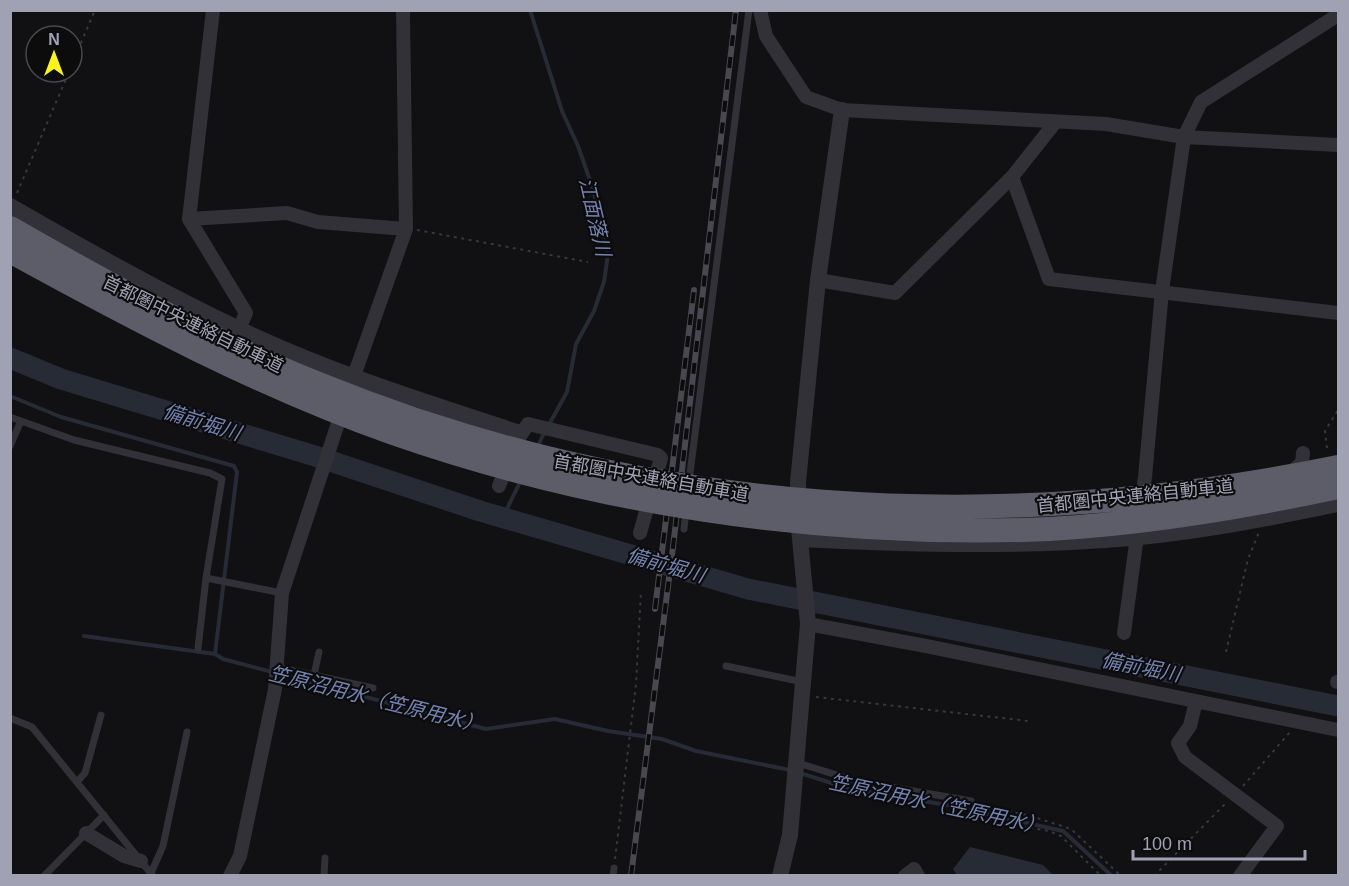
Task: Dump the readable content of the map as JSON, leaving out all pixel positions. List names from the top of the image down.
{
  "streets": {
    "highway": ["首都圏中央連絡自動車道"]
  },
  "water": ["江面落川", "備前堀川", "笠原沼用水（笠原用水）"],
  "scale_bar": "100 m",
  "north": "top"
}
